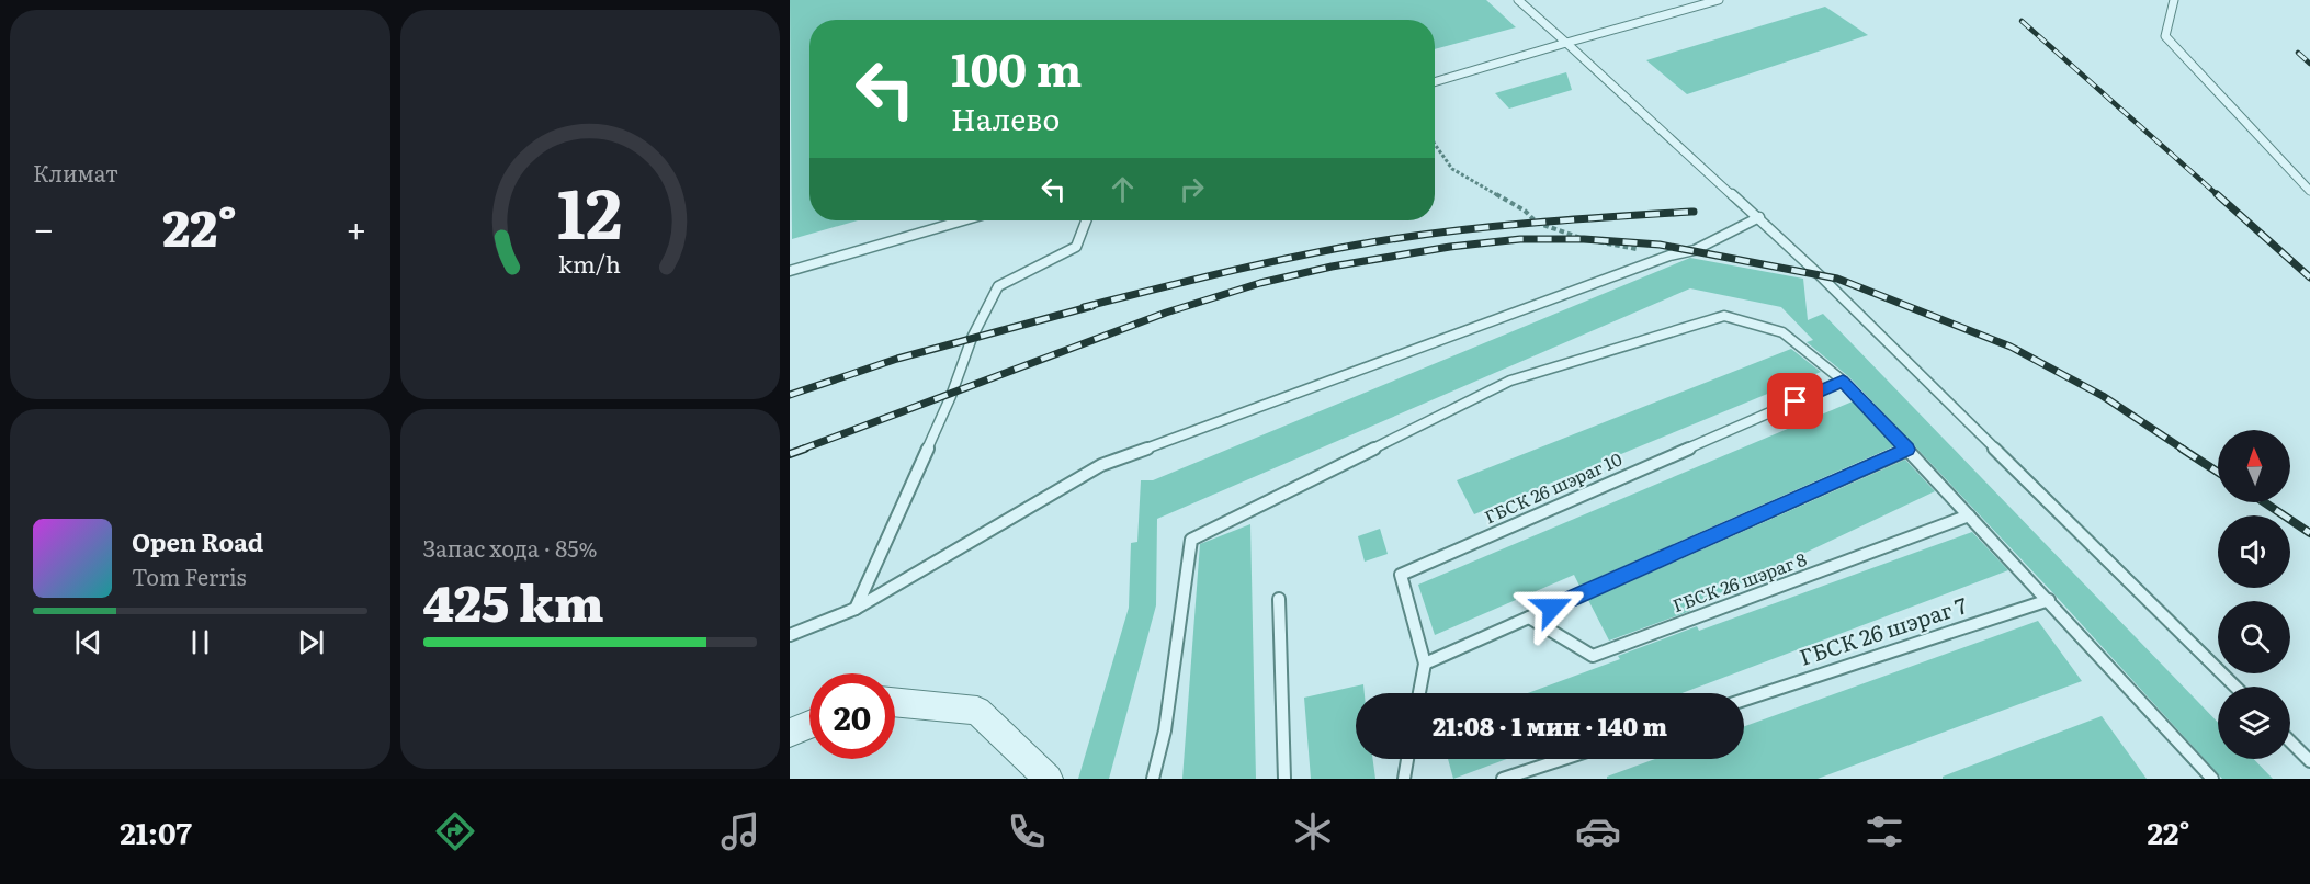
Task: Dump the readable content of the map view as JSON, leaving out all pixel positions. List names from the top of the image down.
{
  "streets": {
    "lane": ["ГБСК 26 шэраг 10", "ГБСК 26 шэраг 8", "ГБСК 26 шэраг 7"]
  },
  "north": "top",
  "page": {
    "tile": [
      "Климат",
      ["Запас хода · 85%", "425 km"]
    ],
    "turn": ["100 m", "Налево"],
    "heat": ["−", "22°", "+"],
    "song": ["Open Road", "Tom Ferris"],
    "limit": "20",
    "trip": "21:08 · 1 мин · 140 m",
    "tabs": ["21:07", "22°"],
    "gauge": ["12", "km/h"]
  }
}
